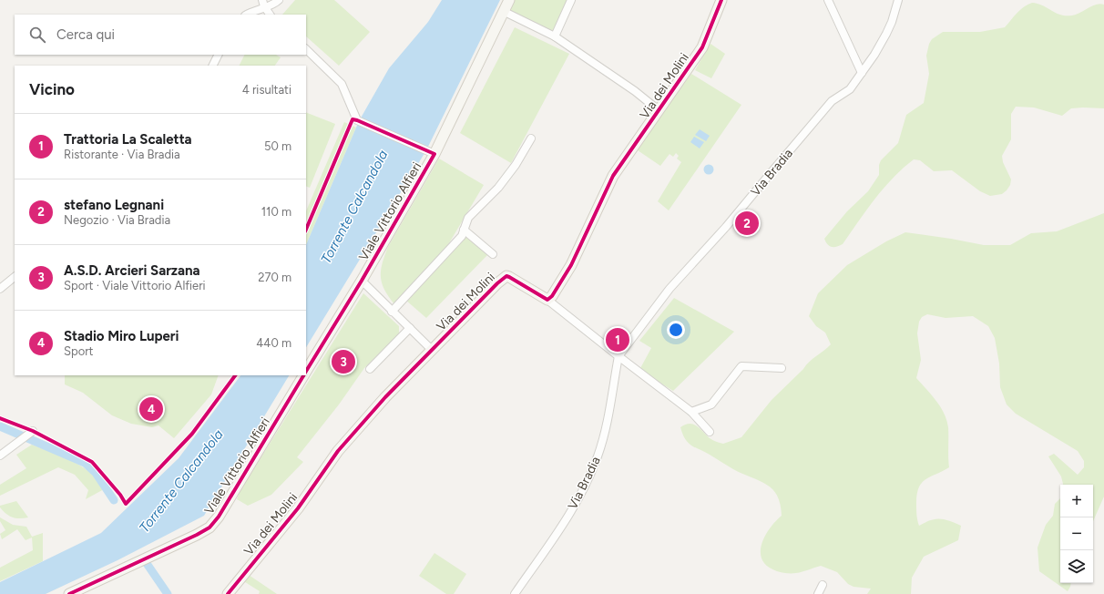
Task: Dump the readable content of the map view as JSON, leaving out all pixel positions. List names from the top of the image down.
{
  "streets": {
    "street": ["Via dei Molini", "Via Bradia", "Viale Vittorio Alfieri"]
  },
  "crossings": [
    ["Via dei Molini", "Viale Vittorio Alfieri"]
  ],
  "water": ["Torrente Calcandola"],
  "page": {
    "search": "Cerca qui",
    "heading": ["Vicino", "4 risultati"],
    "list": [
      {
        "mark": "1",
        "name": "Trattoria La Scaletta",
        "note": "Ristorante · Via Bradia",
        "value": "50 m"
      },
      {
        "mark": "2",
        "name": "stefano Legnani",
        "note": "Negozio · Via Bradia",
        "value": "110 m"
      },
      {
        "mark": "3",
        "name": "A.S.D. Arcieri Sarzana",
        "note": "Sport · Viale Vittorio Alfieri",
        "value": "270 m"
      },
      {
        "mark": "4",
        "name": "Stadio Miro Luperi",
        "note": "Sport",
        "value": "440 m"
      }
    ],
    "pins": [
      "2",
      "1",
      "3",
      "4"
    ],
    "map_buttons": ["+", "−"]
  }
}
